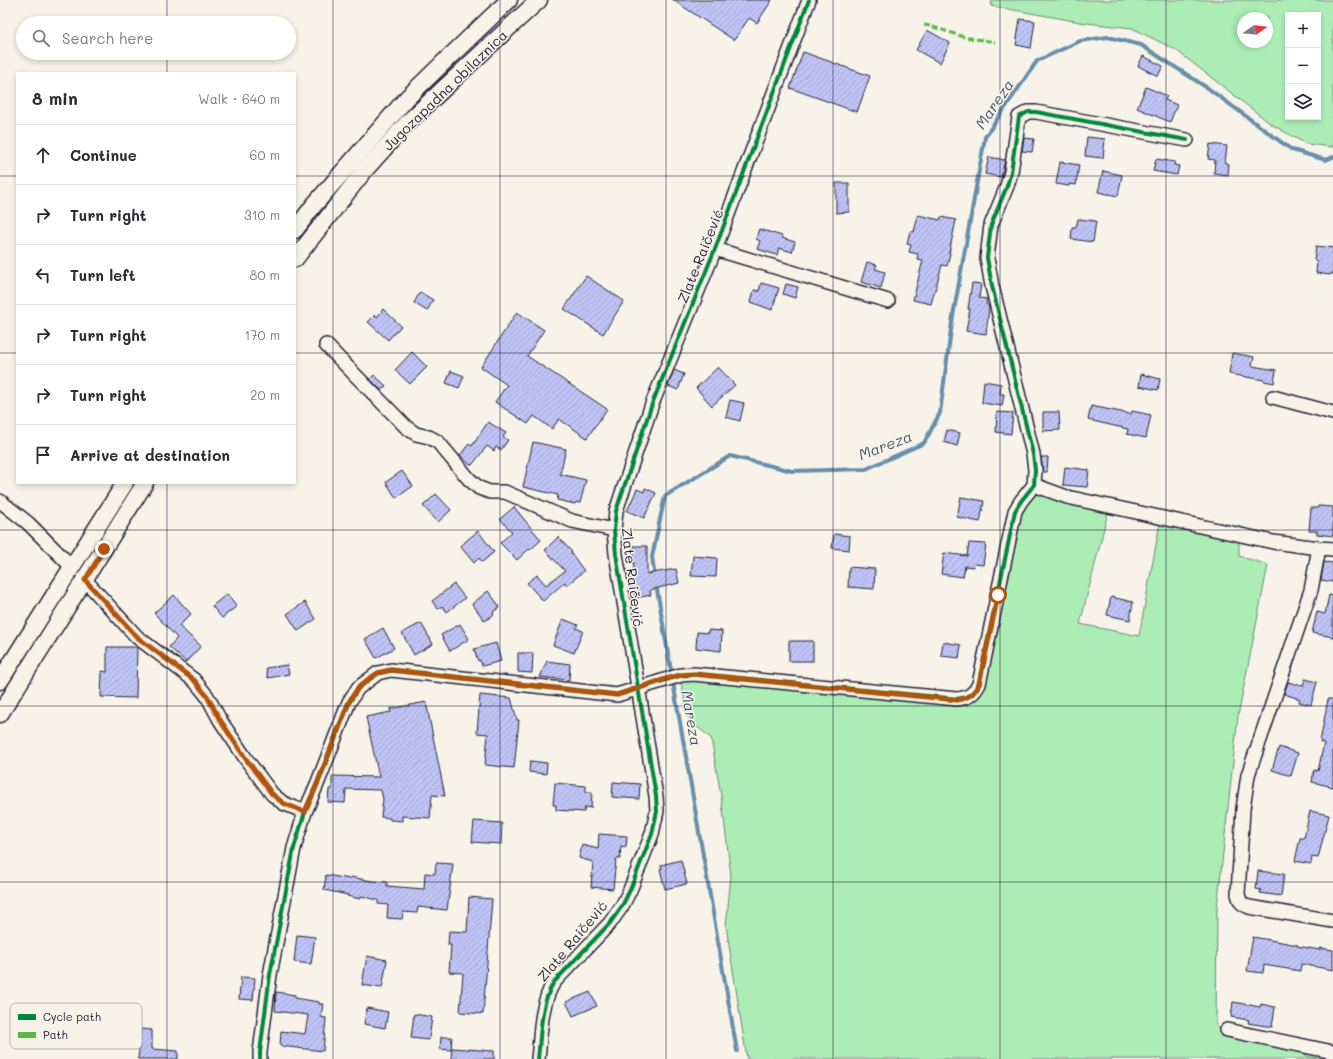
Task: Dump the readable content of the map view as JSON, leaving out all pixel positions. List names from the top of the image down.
{
  "streets": {
    "main road": ["Jugozapadna obilaznica"],
    "street": ["Zlate Raičević"]
  },
  "water": ["Mareza"],
  "legend": ["Cycle path", "Path"],
  "north": "right",
  "page": {
    "map_buttons": ["+", "−"],
    "search": "Search here",
    "heading": ["8 min", "Walk · 640 m"],
    "list": [
      ["Continue", "60 m"],
      ["Turn right", "310 m"],
      ["Turn left", "80 m"],
      ["Turn right", "170 m"],
      ["Turn right", "20 m"],
      "Arrive at destination"
    ]
  }
}
